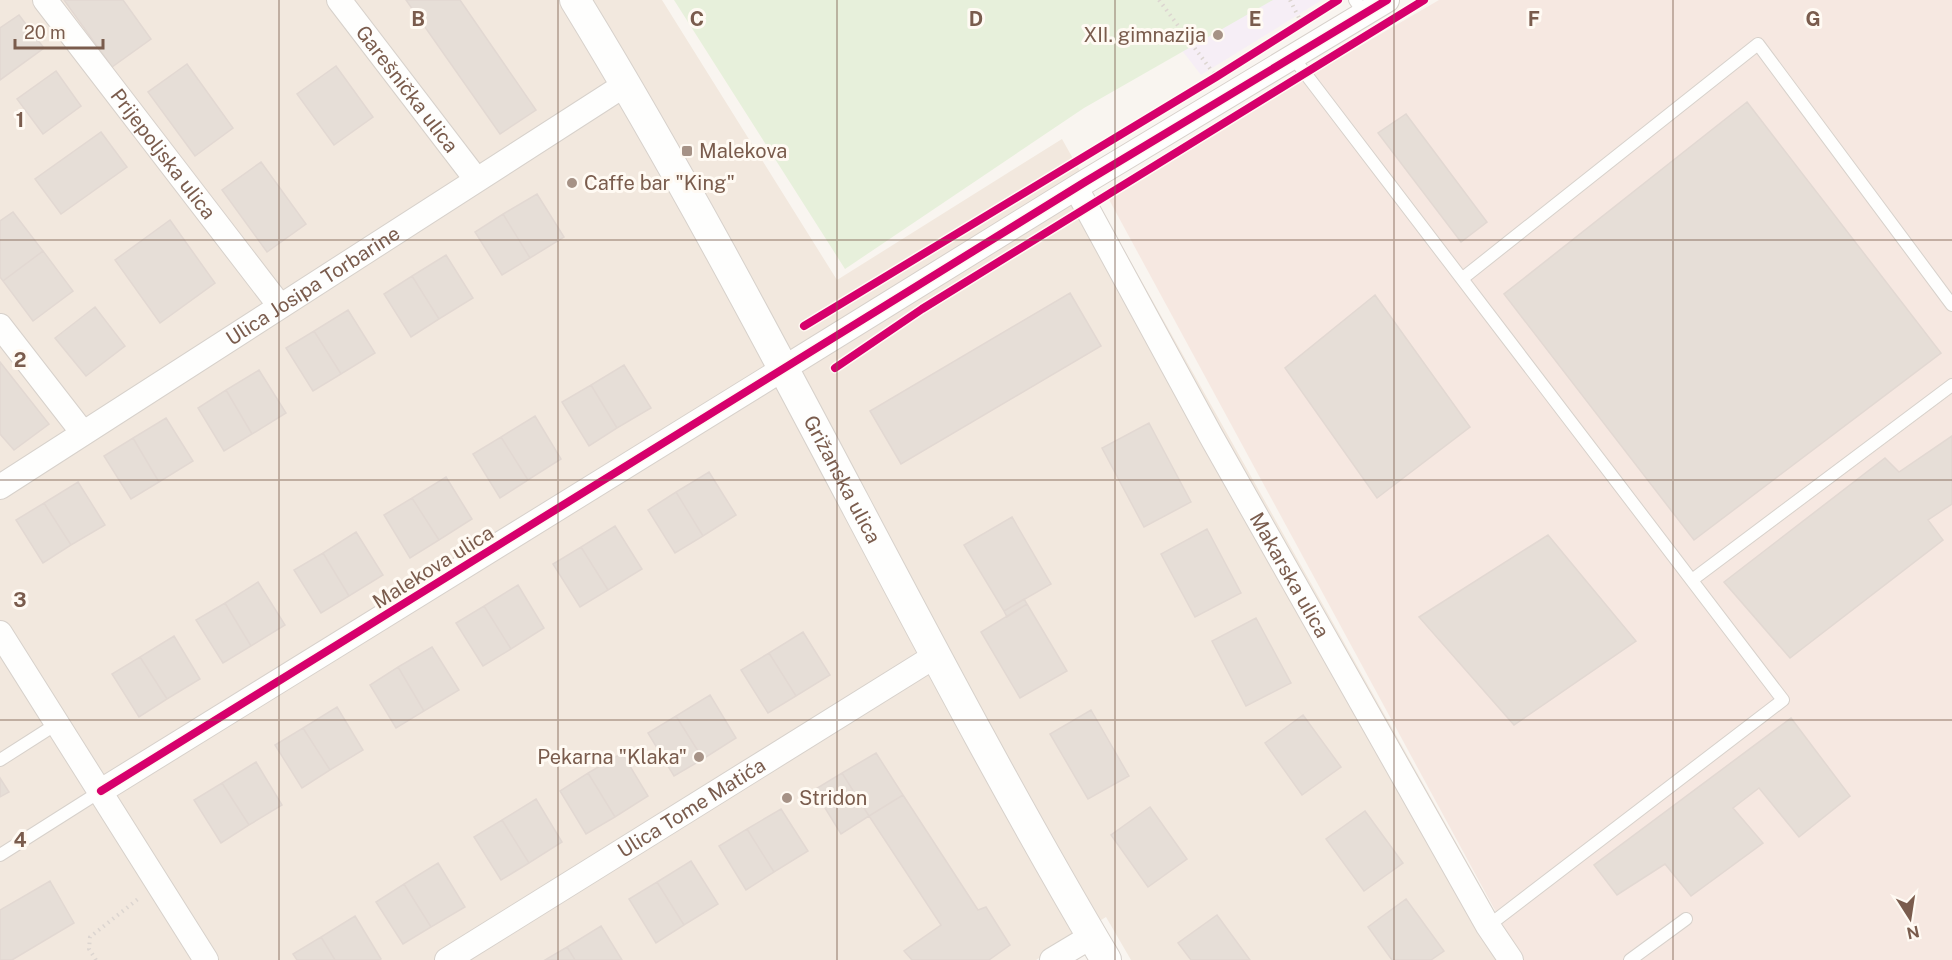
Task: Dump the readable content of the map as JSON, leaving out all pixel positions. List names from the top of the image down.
{
  "streets": {
    "street": [
      "Garešnička ulica",
      "Prijepoljska ulica",
      "Ulica Josipa Torbarine",
      "Grižanska ulica",
      "Malekova ulica",
      "Makarska ulica",
      "Ulica Tome Matića"
    ]
  },
  "crossings": [
    ["Garešnička ulica", "Ulica Josipa Torbarine"],
    ["Prijepoljska ulica", "Ulica Josipa Torbarine"],
    ["Ulica Josipa Torbarine", "Grižanska ulica"],
    ["Grižanska ulica", "Malekova ulica"],
    ["Grižanska ulica", "Ulica Tome Matića"],
    ["Malekova ulica", "Makarska ulica"]
  ],
  "places": {
    "other": [
      "XII. gimnazija",
      "Caffe bar \"King\"",
      "Pekarna \"Klaka\"",
      "Stridon"
    ],
    "transit": ["Malekova"]
  },
  "scale_bar": "20 m",
  "north": "bottom",
  "grid": {
    "columns": [
      "B",
      "C",
      "D",
      "E",
      "F",
      "G"
    ],
    "rows": [
      "1",
      "2",
      "3",
      "4"
    ]
  }
}
